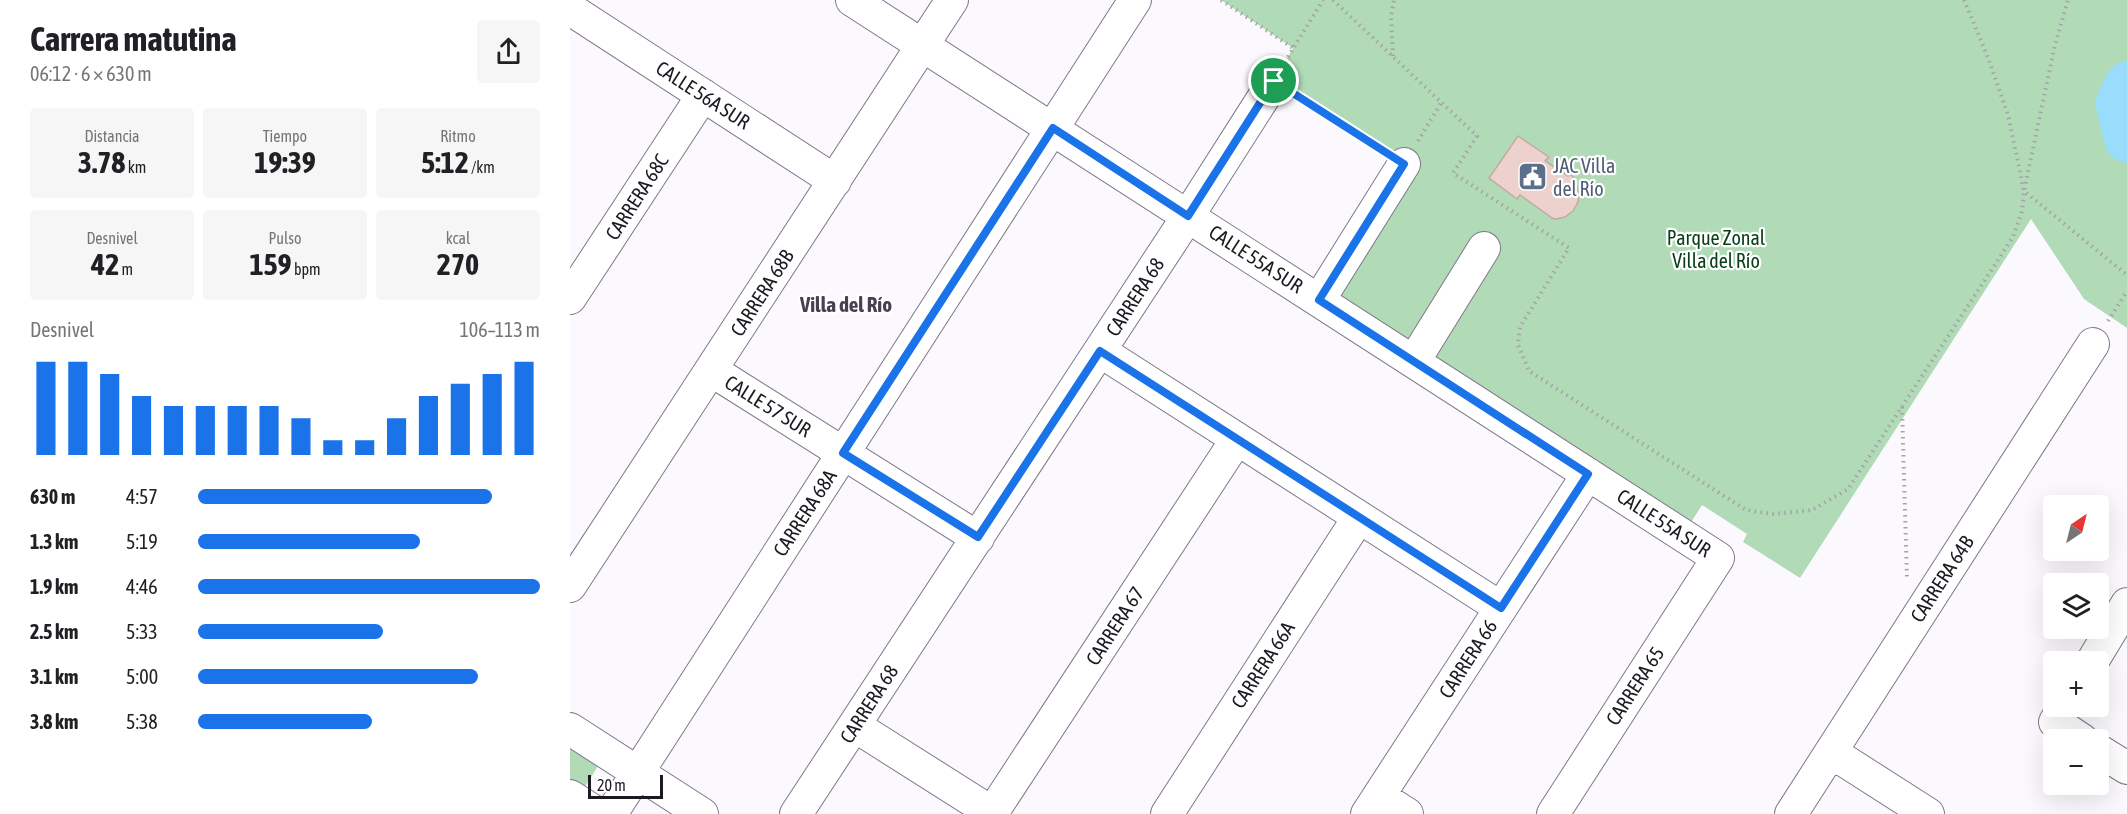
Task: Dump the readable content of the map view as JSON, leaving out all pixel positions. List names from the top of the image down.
{
  "streets": {
    "street": [
      "CALLE 56A SUR",
      "CARRERA 68C",
      "CALLE 55A SUR",
      "CARRERA 68B",
      "CARRERA 68",
      "CALLE 57 SUR",
      "CARRERA 68A",
      "CARRERA 64B",
      "CARRERA 67",
      "CARRERA 66",
      "CARRERA 66A",
      "CARRERA 65"
    ]
  },
  "crossings": [
    ["CALLE 56A SUR", "CARRERA 68C"],
    ["CALLE 56A SUR", "CARRERA 68B"],
    ["CALLE 55A SUR", "CARRERA 68B"],
    ["CALLE 55A SUR", "CARRERA 68"],
    ["CALLE 55A SUR", "CARRERA 68A"],
    ["CALLE 55A SUR", "CARRERA 66"],
    ["CALLE 55A SUR", "CARRERA 65"],
    ["CARRERA 68B", "CALLE 57 SUR"],
    ["CARRERA 68", "CALLE 57 SUR"],
    ["CALLE 57 SUR", "CARRERA 68A"]
  ],
  "districts": ["Villa del Río"],
  "parks": ["Parque Zonal Villa del Río"],
  "places": {
    "public building": ["JAC Villa del Río"]
  },
  "scale_bar": "20 m",
  "north": "top right",
  "page": {
    "heading": ["Carrera matutina", "06:12 · 6 × 630 m"],
    "stats": [
      ["Distancia", "3.78 km"],
      ["Tiempo", "19:39"],
      ["Ritmo", "5:12 /km"],
      ["Desnivel", "42 m"],
      ["Pulso", "159 bpm"],
      ["kcal", "270"]
    ],
    "chart": ["Desnivel", "106–113 m"],
    "list": [
      {
        "name": "630 m",
        "note": "4:57"
      },
      {
        "name": "1.3 km",
        "note": "5:19"
      },
      {
        "name": "1.9 km",
        "note": "4:46"
      },
      {
        "name": "2.5 km",
        "note": "5:33"
      },
      {
        "name": "3.1 km",
        "note": "5:00"
      },
      {
        "name": "3.8 km",
        "note": "5:38"
      }
    ],
    "map_buttons": ["+", "−"],
    "scale": "20 m"
  }
}
